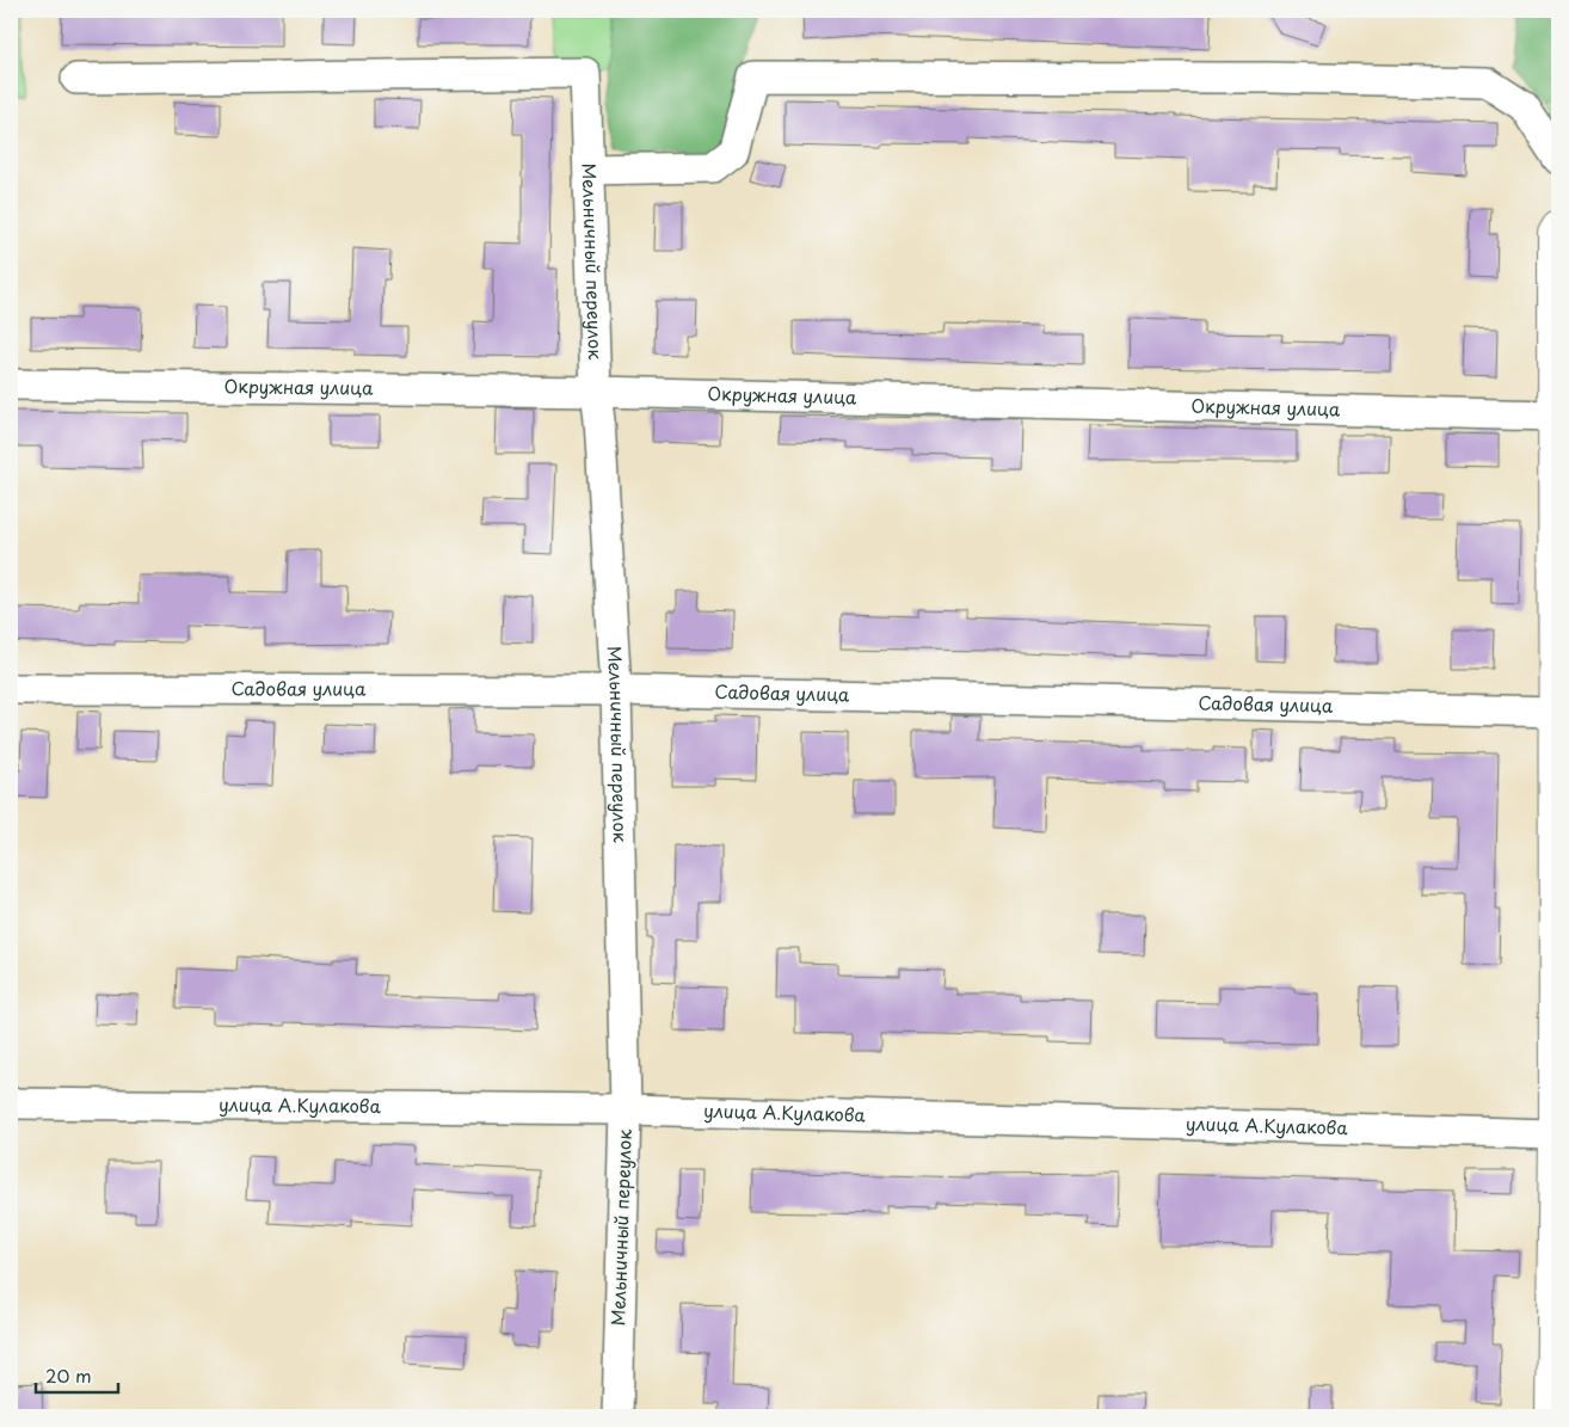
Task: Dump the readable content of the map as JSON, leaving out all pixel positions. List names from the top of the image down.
{
  "streets": {
    "street": [
      "Мельничный переулок",
      "Окружная улица",
      "Садовая улица",
      "улица А.Кулакова"
    ]
  },
  "crossings": [
    ["Мельничный переулок", "Окружная улица"],
    ["Мельничный переулок", "Садовая улица"],
    ["Мельничный переулок", "улица А.Кулакова"]
  ],
  "scale_bar": "20 m"
}
